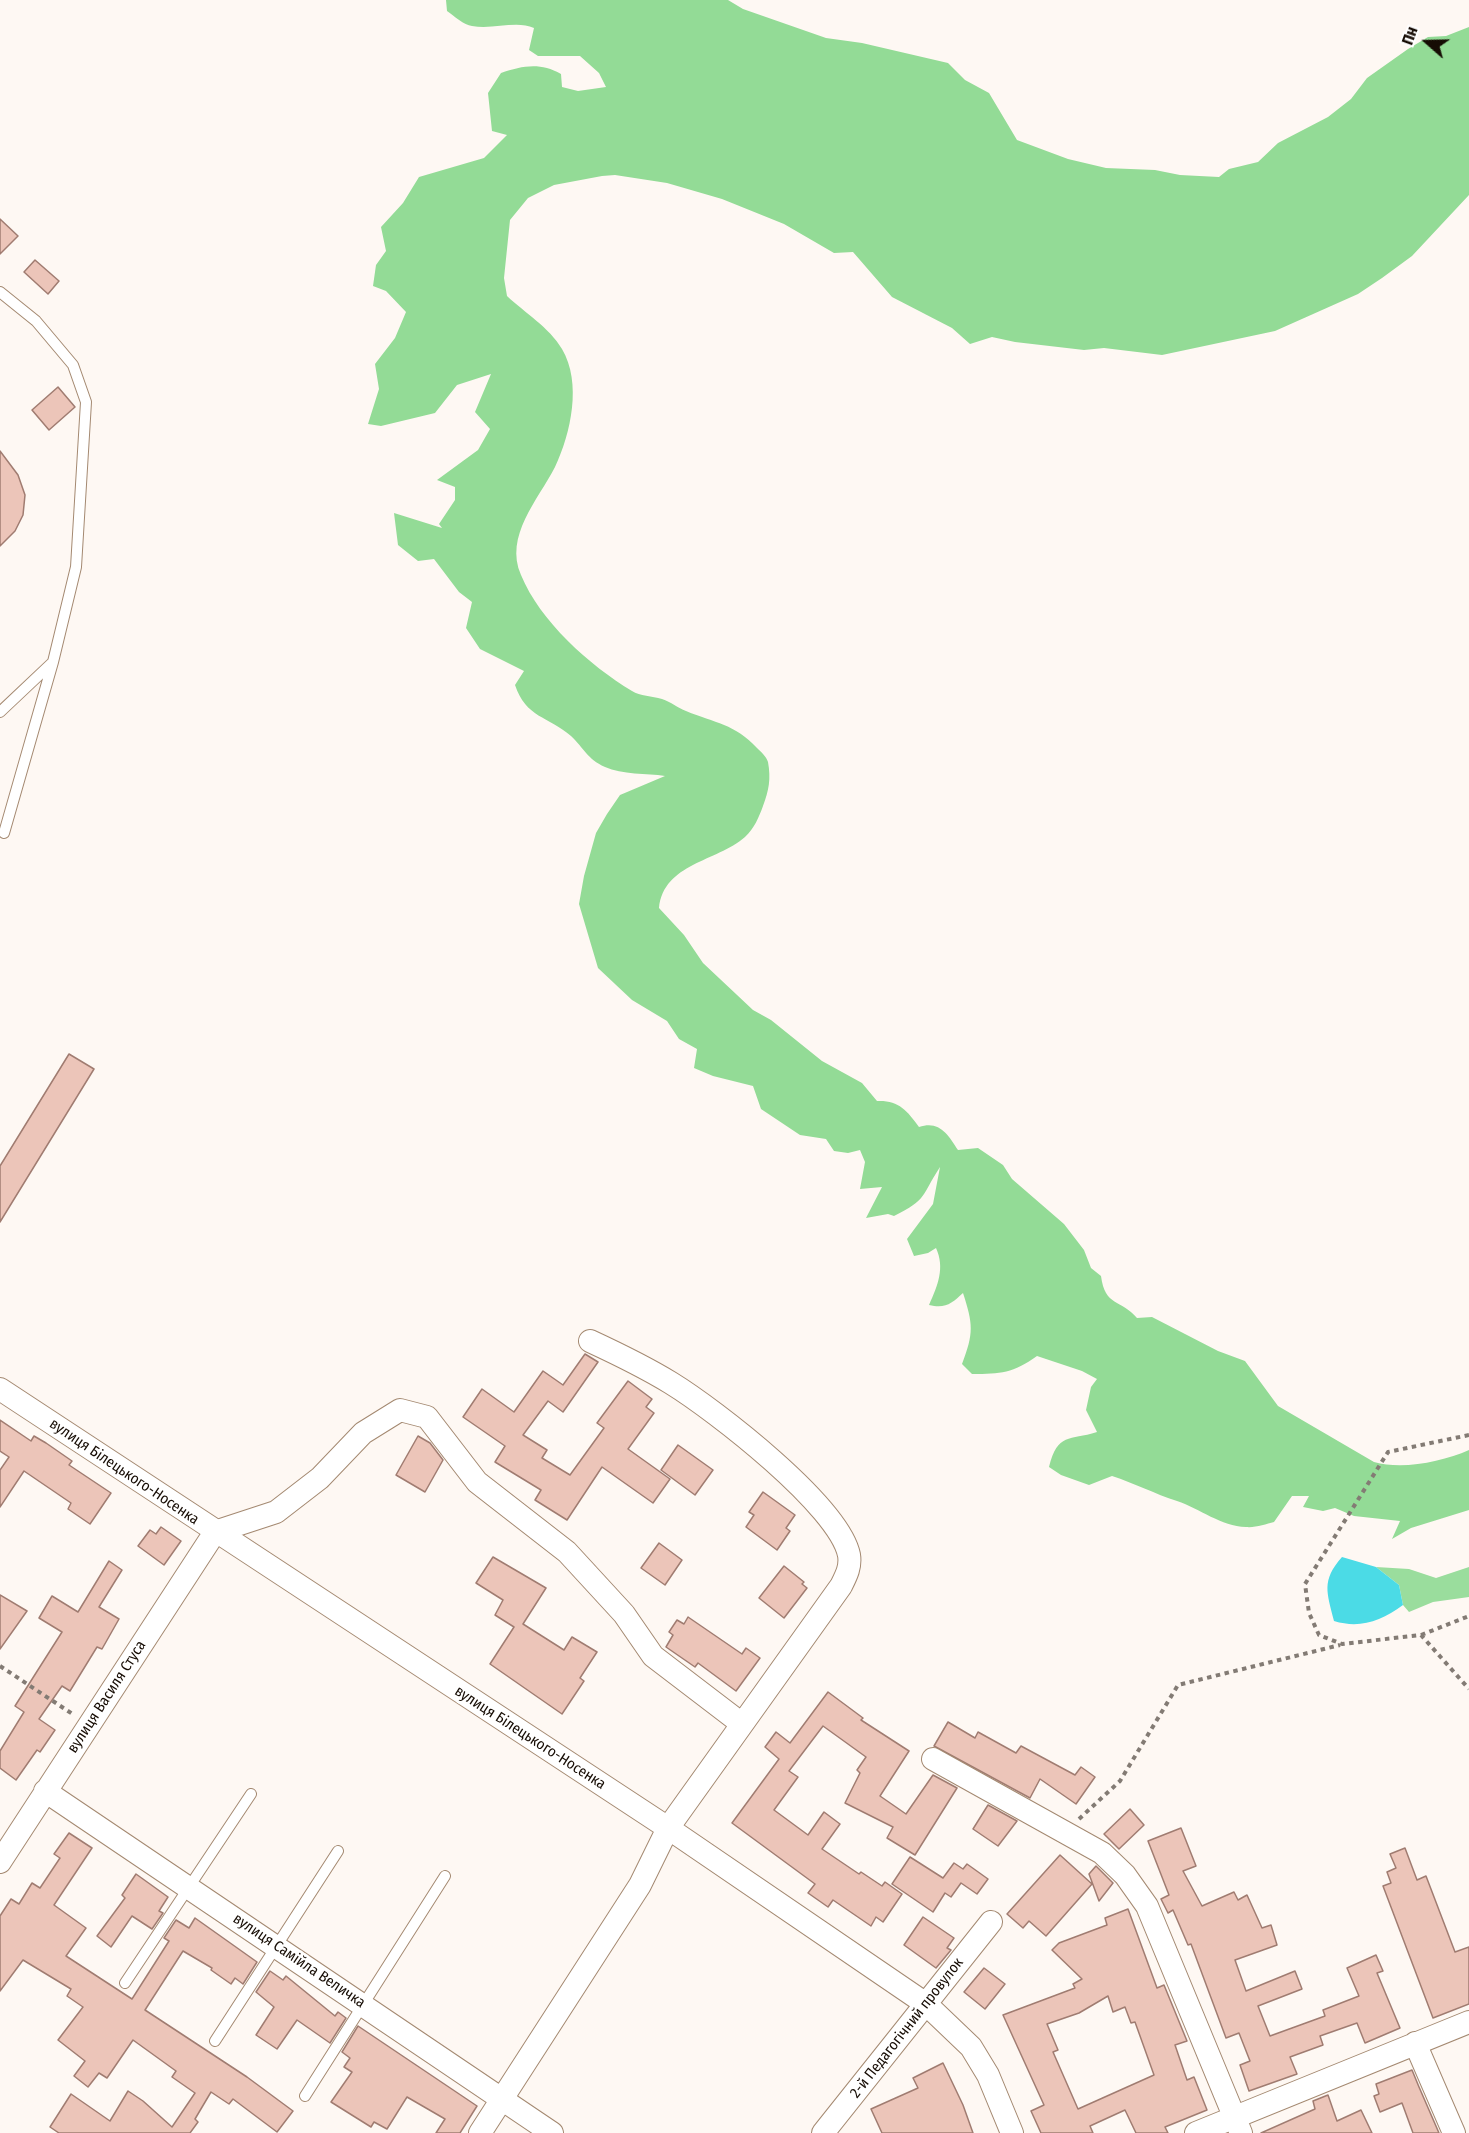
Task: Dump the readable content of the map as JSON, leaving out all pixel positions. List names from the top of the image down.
{
  "streets": {
    "street": [
      "вулиця Білецького-Носенка",
      "вулиця Василя Стуса",
      "вулиця Самійла Величка",
      "2-й Педагогічний провулок"
    ]
  },
  "crossings": [
    ["вулиця Білецького-Носенка", "вулиця Василя Стуса"],
    ["вулиця Білецького-Носенка", "2-й Педагогічний провулок"],
    ["вулиця Василя Стуса", "вулиця Самійла Величка"]
  ],
  "north": "left"
}
